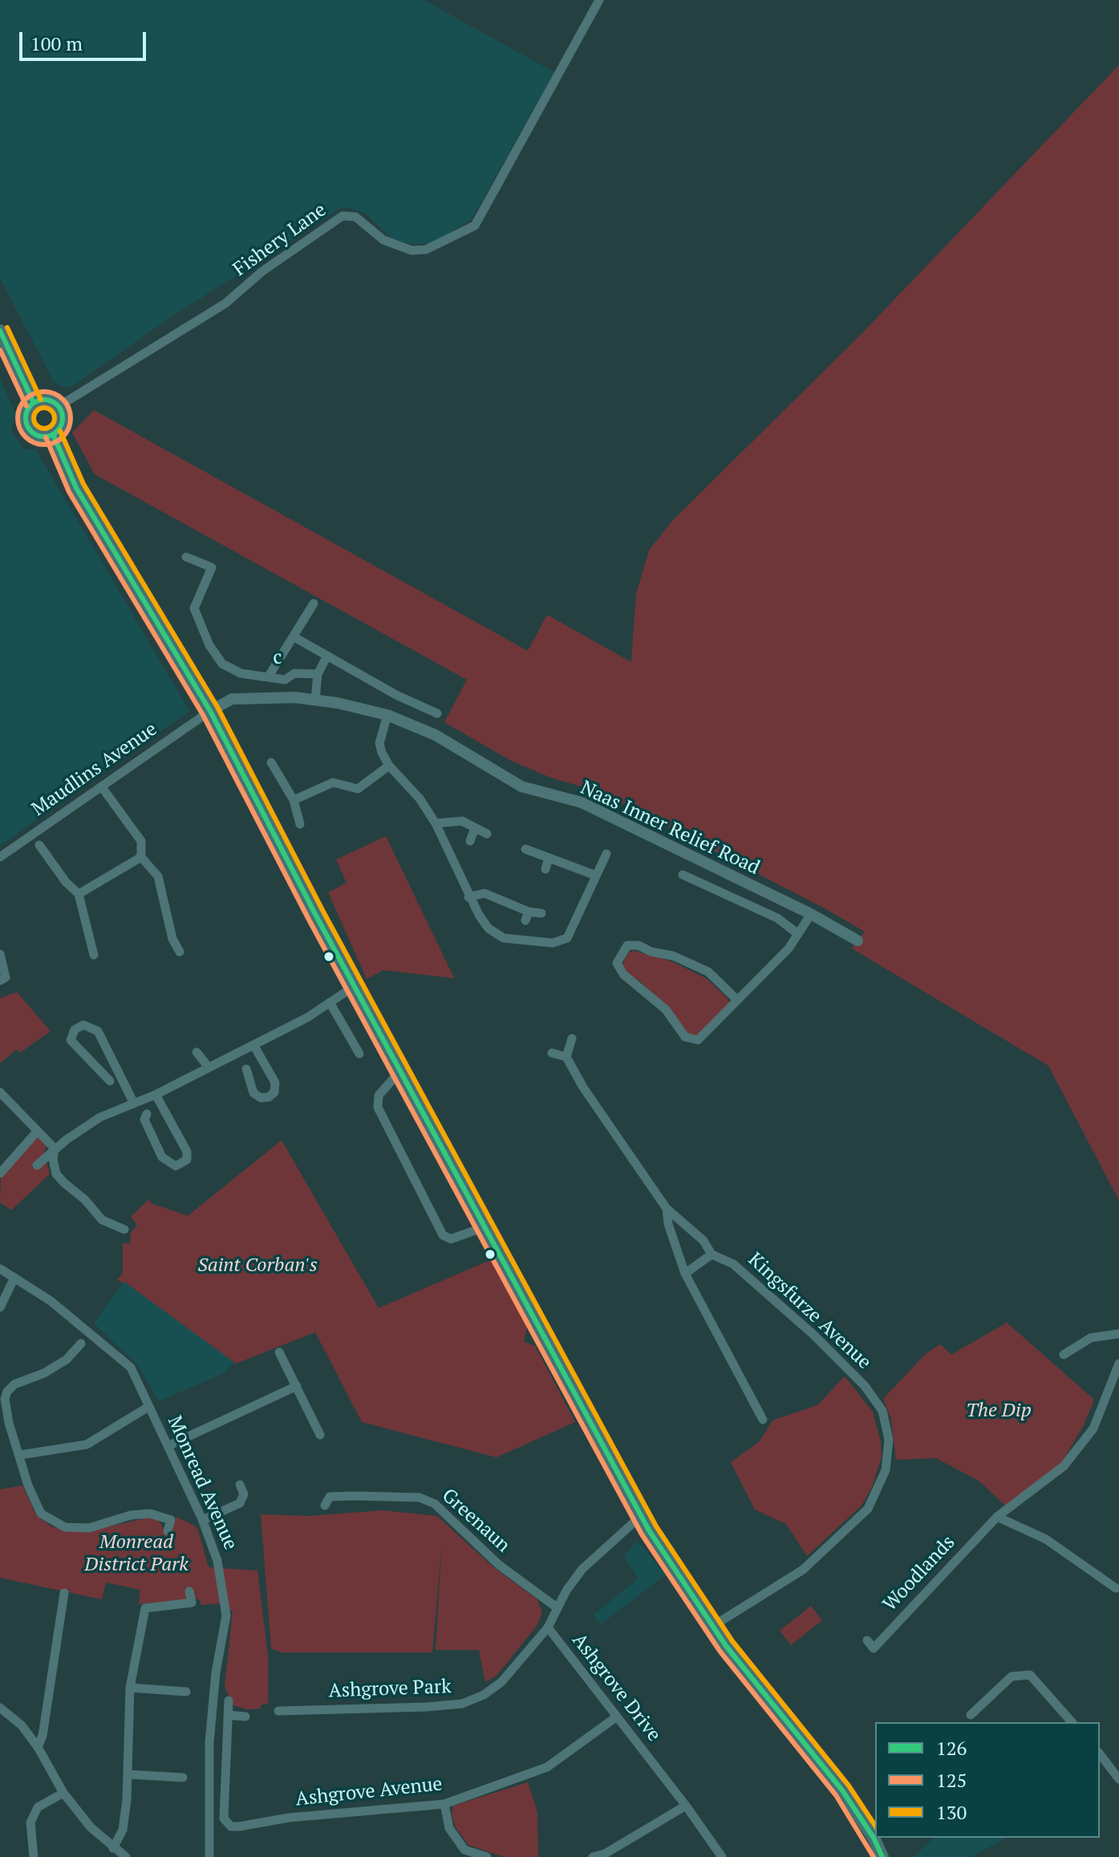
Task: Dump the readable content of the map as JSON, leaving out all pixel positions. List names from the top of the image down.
{
  "streets": {
    "street": [
      "Fishery Lane",
      "c",
      "Maudlins Avenue",
      "Naas Inner Relief Road",
      "Kingsfurze Avenue",
      "Monread Avenue",
      "Greenaun",
      "Woodlands",
      "Ashgrove Drive",
      "Ashgrove Park",
      "Ashgrove Avenue"
    ]
  },
  "crossings": [
    ["Maudlins Avenue", "Naas Inner Relief Road"],
    ["Greenaun", "Ashgrove Drive"],
    ["Ashgrove Drive", "Ashgrove Park"],
    ["Ashgrove Drive", "Ashgrove Avenue"]
  ],
  "parks": ["Saint Corban's", "The Dip", "Monread District Park"],
  "lines": ["transit line 130", "transit line 126", "transit line 125"],
  "legend": ["126", "125", "130"],
  "scale_bar": "100 m"
}
